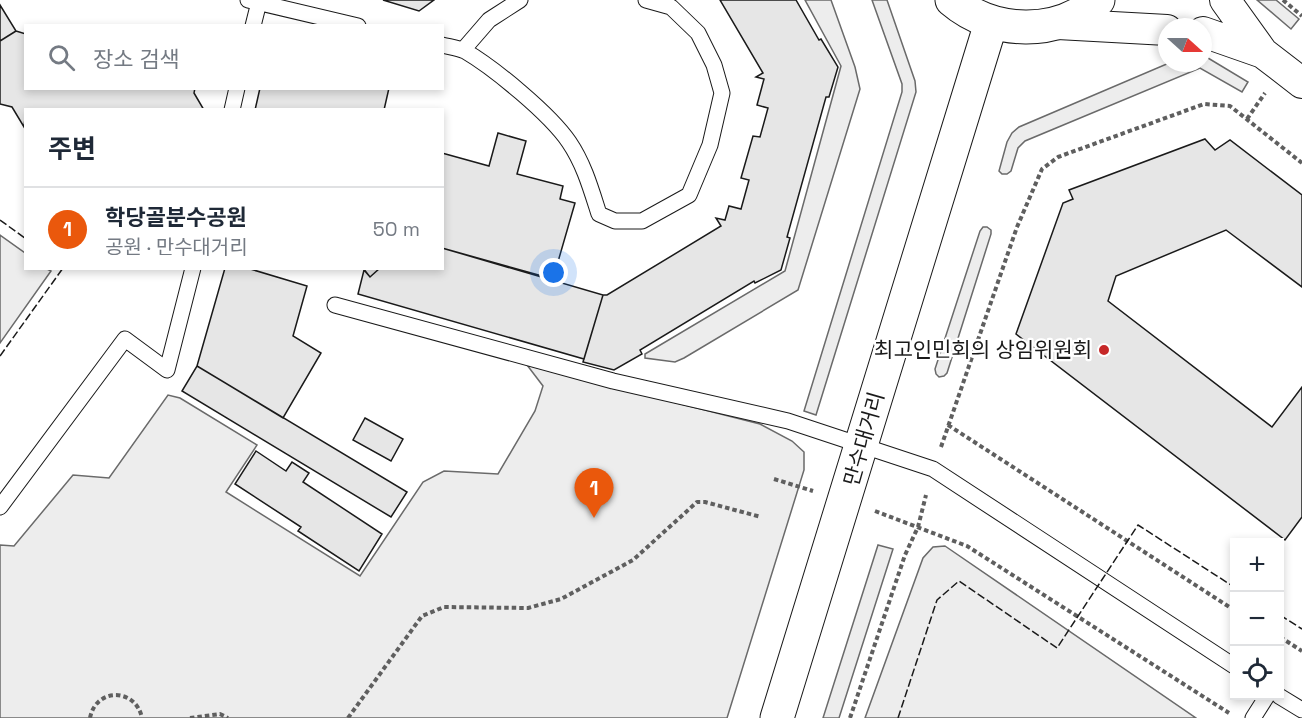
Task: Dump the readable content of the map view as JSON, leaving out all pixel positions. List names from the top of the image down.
{
  "streets": {
    "main road": ["만수대거리"]
  },
  "places": ["최고인민회의 상임위원회"],
  "north": "right",
  "page": {
    "search": "장소 검색",
    "heading": "주변",
    "list": [
      {
        "mark": "1",
        "name": "학당골분수공원",
        "note": "공원 · 만수대거리",
        "value": "50 m"
      }
    ],
    "pins": "1",
    "map_buttons": ["+", "−"]
  }
}
